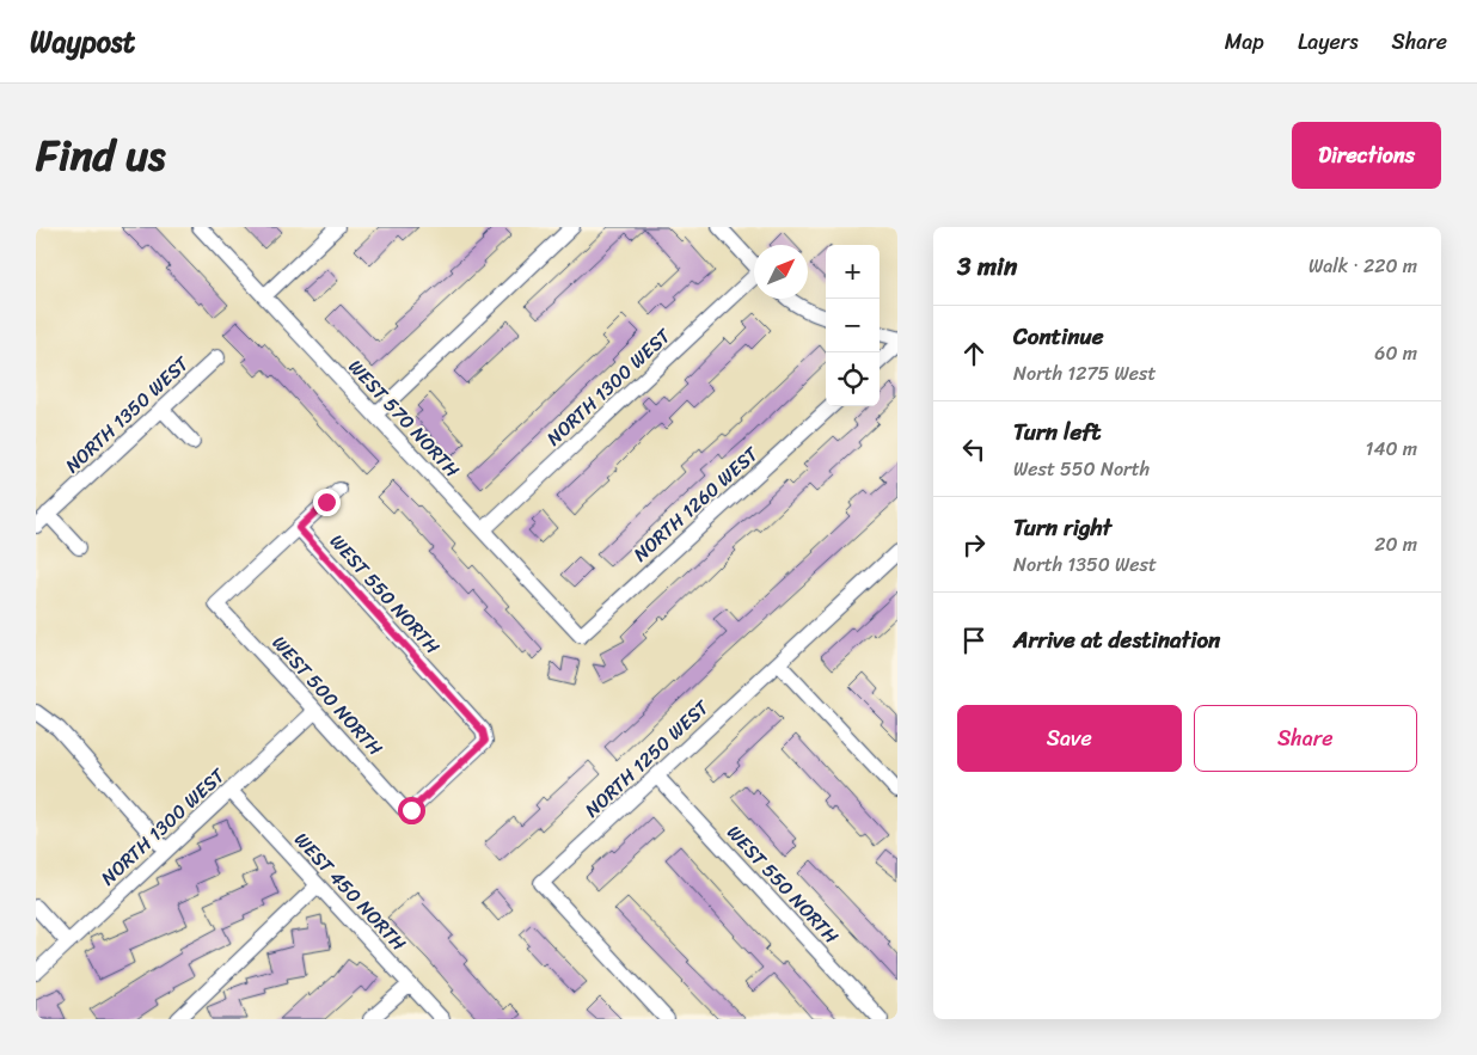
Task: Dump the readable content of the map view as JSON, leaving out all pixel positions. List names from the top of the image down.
{
  "streets": {
    "street": [
      "NORTH 1300 WEST",
      "NORTH 1350 WEST",
      "WEST 570 NORTH",
      "NORTH 1260 WEST",
      "WEST 550 NORTH",
      "WEST 500 NORTH",
      "NORTH 1250 WEST",
      "WEST 450 NORTH"
    ]
  },
  "crossings": [
    ["NORTH 1300 WEST", "WEST 570 NORTH"],
    ["NORTH 1300 WEST", "WEST 500 NORTH"],
    ["NORTH 1300 WEST", "WEST 450 NORTH"],
    ["WEST 570 NORTH", "NORTH 1260 WEST"],
    ["WEST 550 NORTH", "WEST 500 NORTH"],
    ["WEST 550 NORTH", "NORTH 1250 WEST"]
  ],
  "north": "top right",
  "page": {
    "header": "Waypost",
    "nav": ["Map", "Layers", "Share"],
    "title": "Find us",
    "buttons": [
      "Directions",
      ["Save", "Share"]
    ],
    "heading": ["3 min", "Walk · 220 m"],
    "map_buttons": ["+", "−"],
    "list": [
      ["Continue", "North 1275 West", "60 m"],
      ["Turn left", "West 550 North", "140 m"],
      ["Turn right", "North 1350 West", "20 m"],
      "Arrive at destination"
    ]
  }
}
